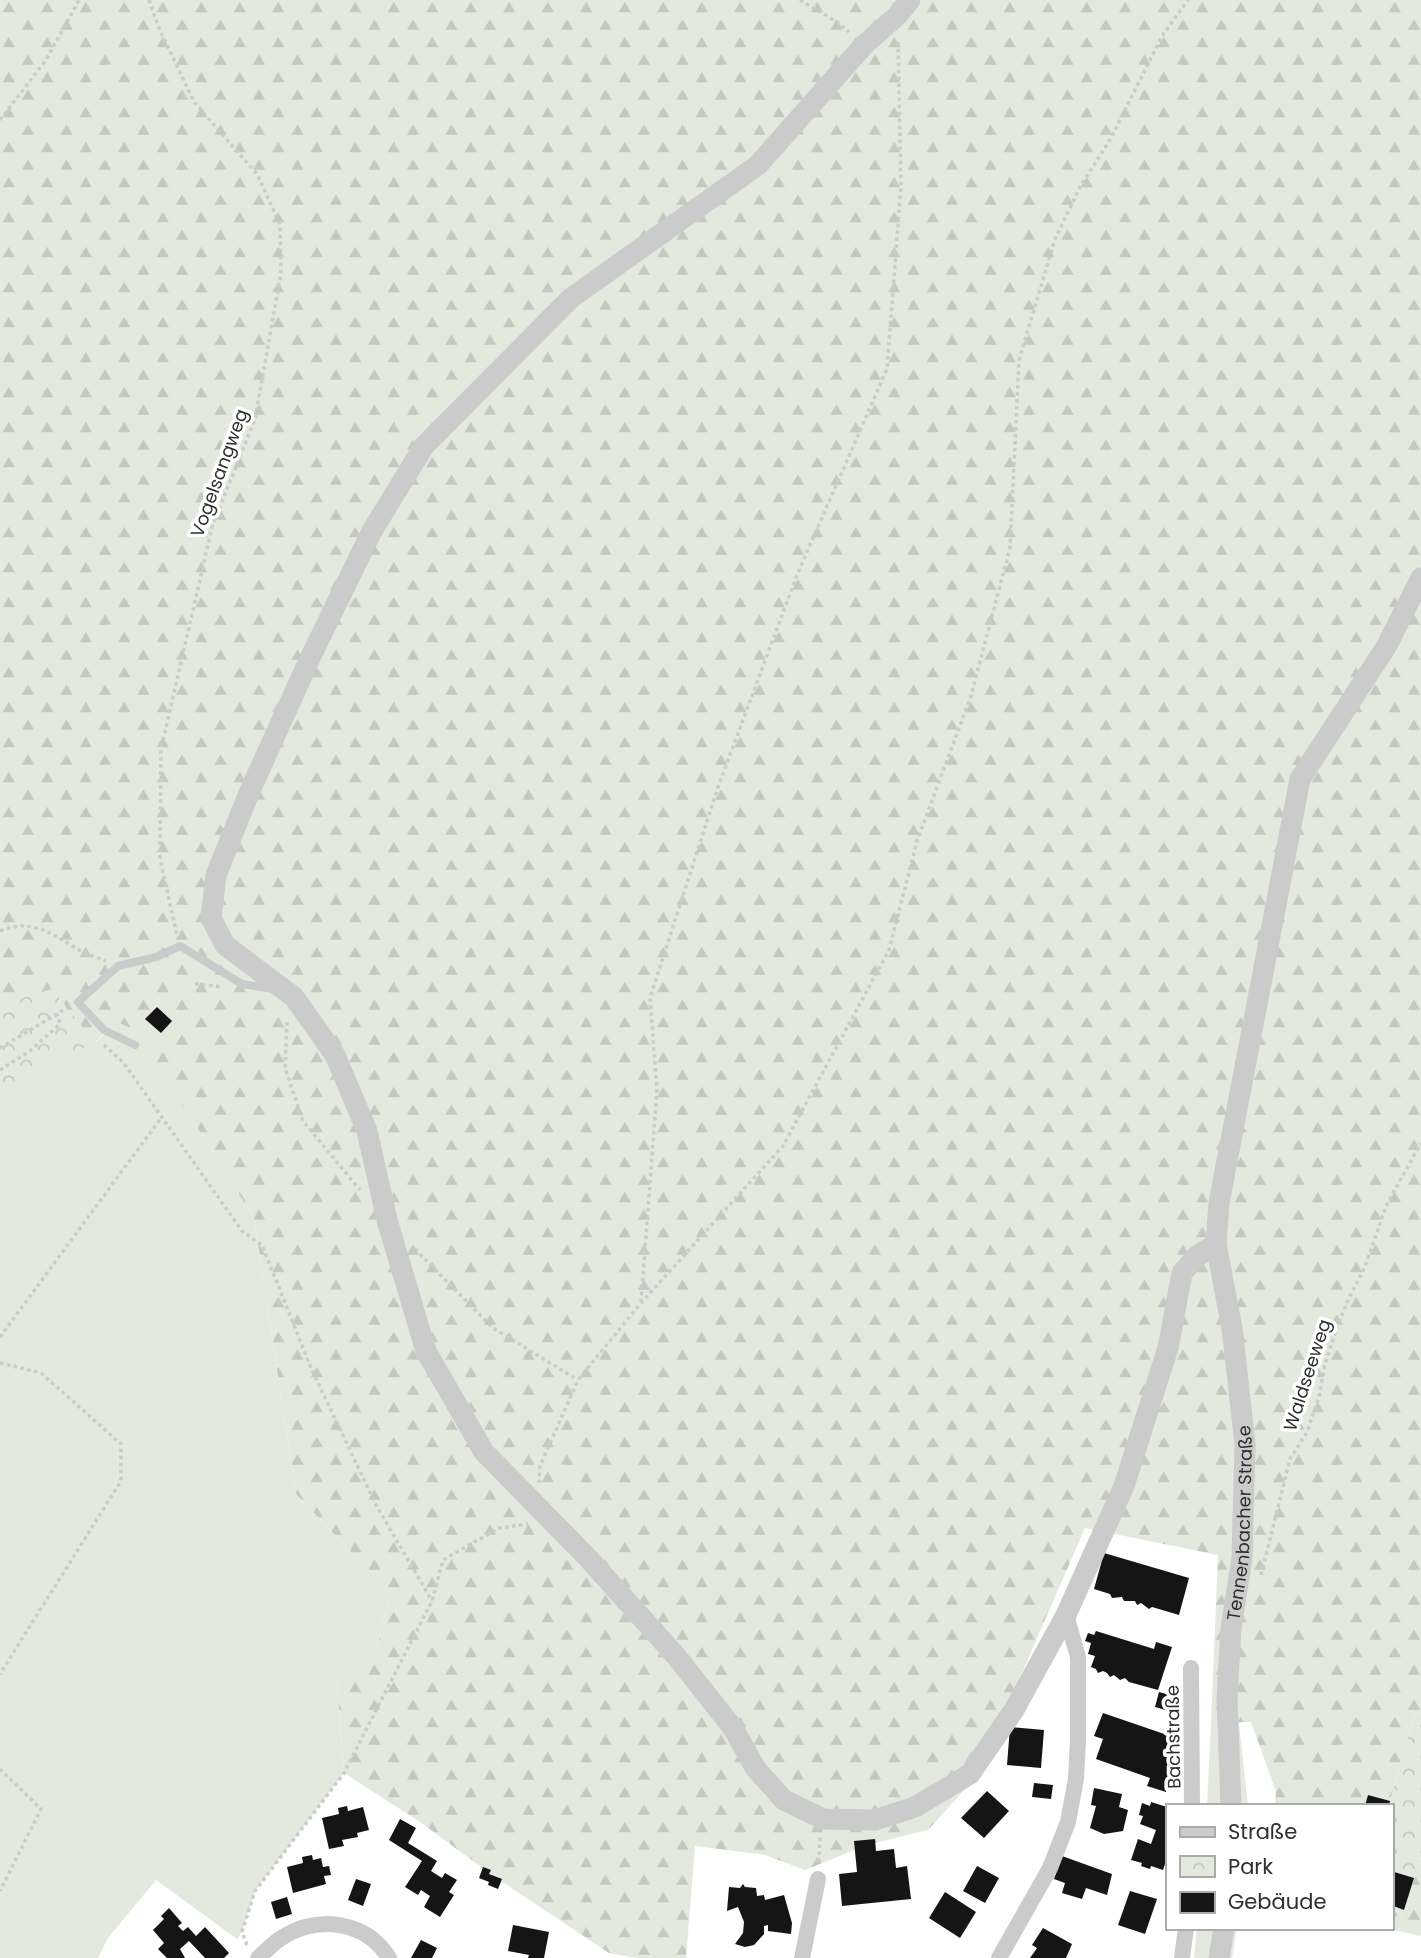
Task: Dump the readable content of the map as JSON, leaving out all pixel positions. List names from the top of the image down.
{
  "streets": {
    "street": ["Tennenbacher Straße", "Bachstraße"],
    "path": ["Vogelsangweg", "Waldseeweg"]
  },
  "legend": ["Straße", "Park", "Gebäude"]
}
